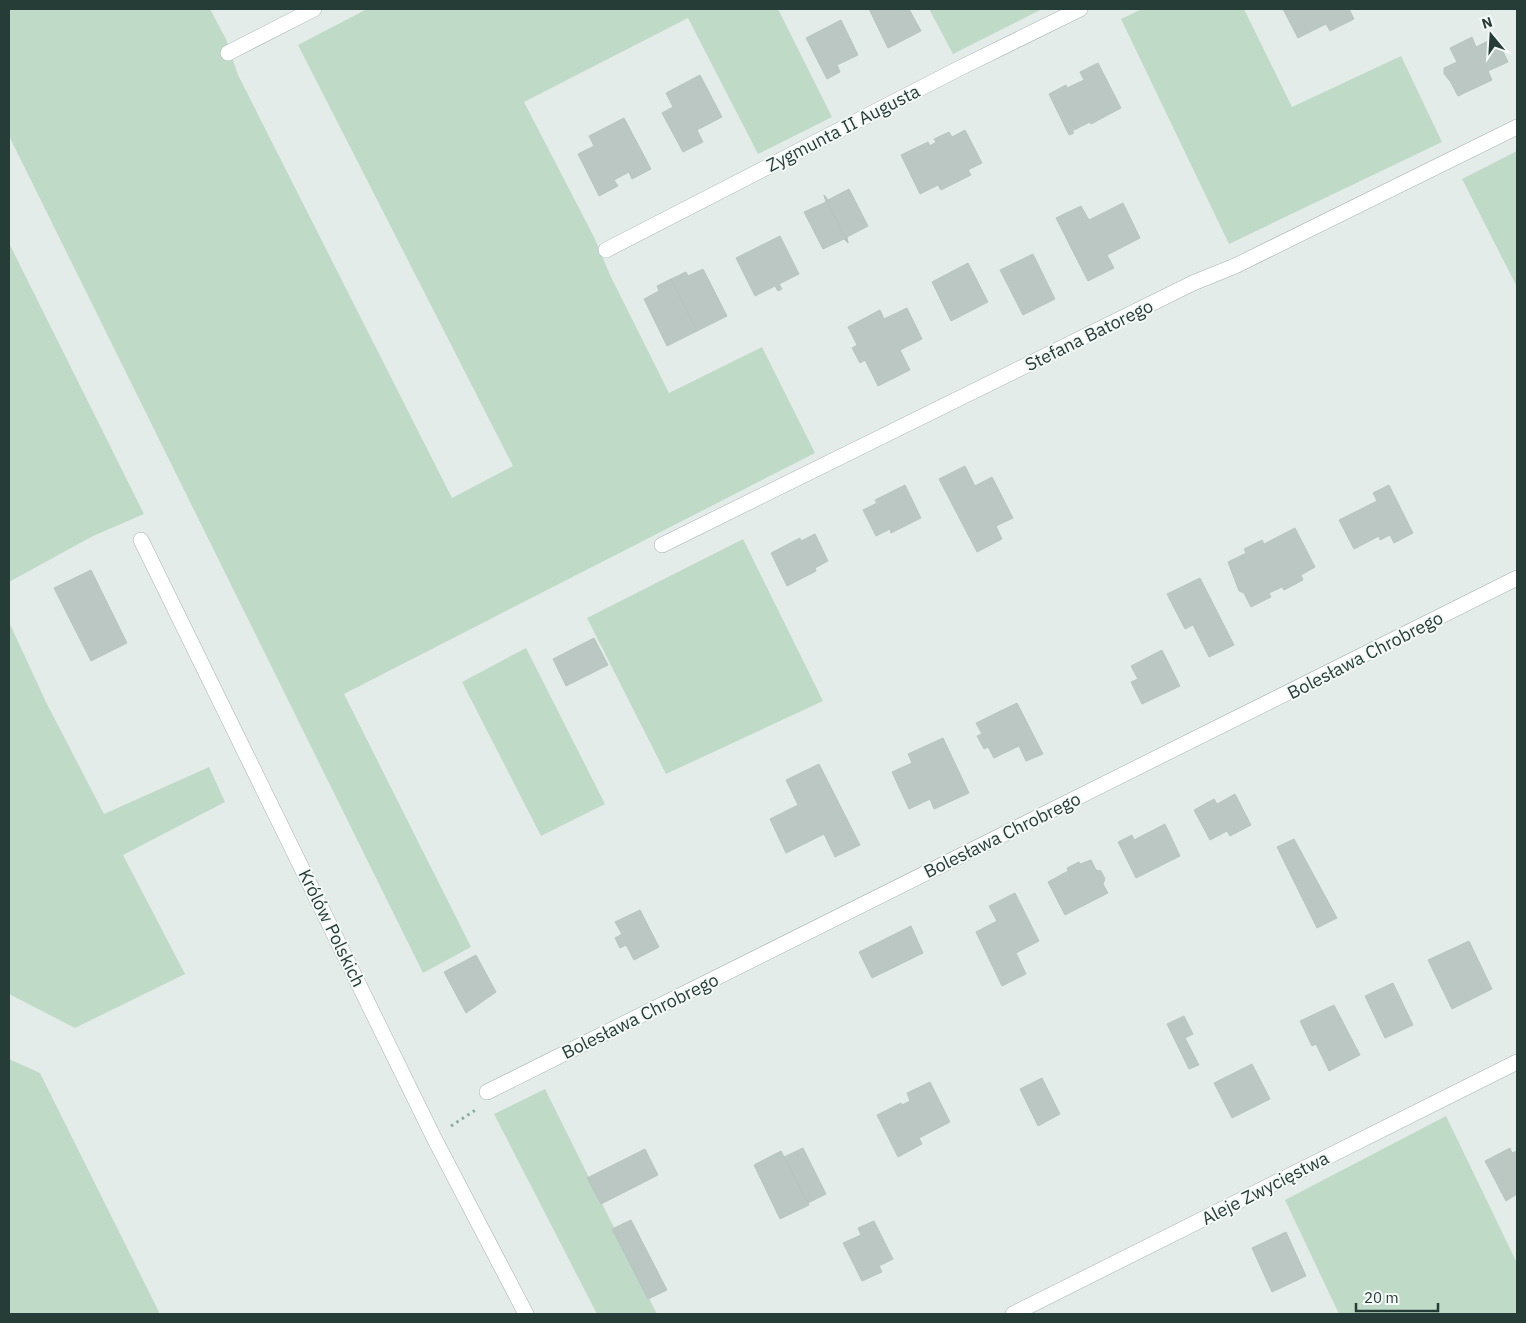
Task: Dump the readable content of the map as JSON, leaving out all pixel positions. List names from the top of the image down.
{
  "streets": {
    "street": [
      "Zygmunta II Augusta",
      "Stefana Batorego",
      "Bolesława Chrobrego",
      "Królów Polskich",
      "Aleje Zwycięstwa"
    ]
  },
  "scale_bar": "20 m",
  "north": "top"
}
